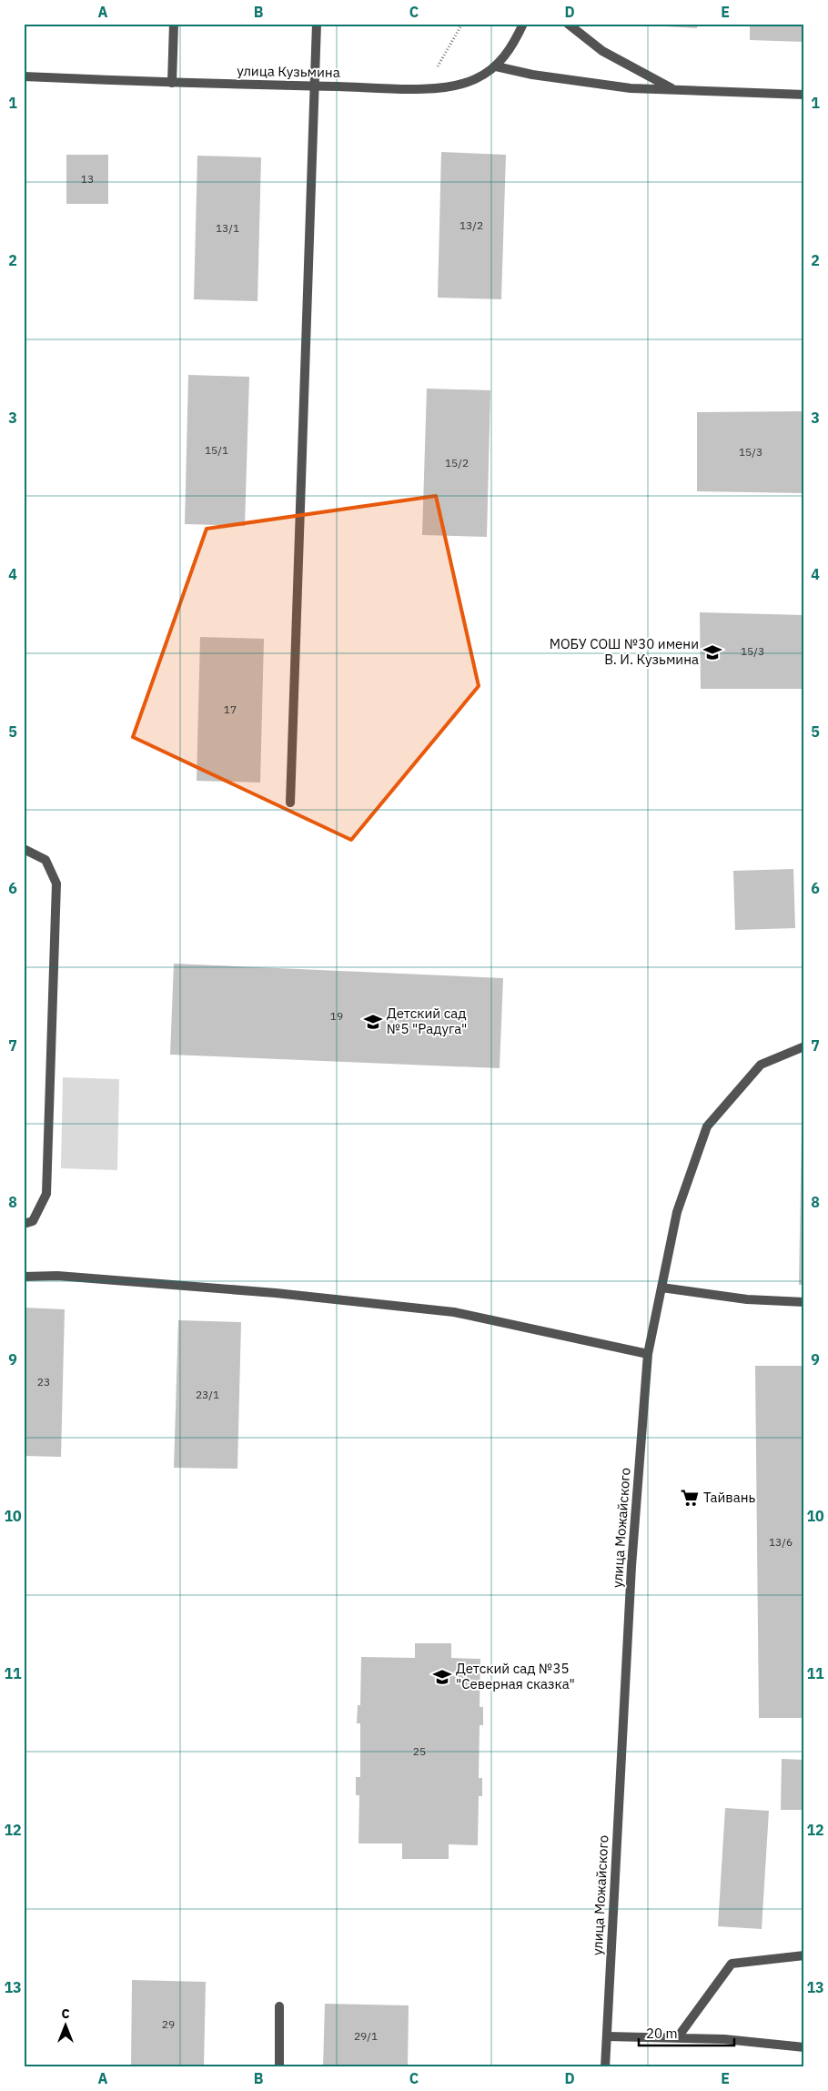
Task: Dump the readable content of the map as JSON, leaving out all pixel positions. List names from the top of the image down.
{
  "streets": {
    "street": ["улица Кузьмина", "улица Можайского"]
  },
  "places": {
    "school or university": ["МОБУ СОШ №30 имени В. И. Кузьмина", "Детский сад №5 \"Радуга\"", "Детский сад №35 \"Северная сказка\""],
    "supermarket": ["Тайвань"]
  },
  "house_numbers": [
    "13",
    "13/2",
    "13/1",
    "15/1",
    "15/3",
    "15/2",
    "15/3",
    "17",
    "19",
    "23",
    "23/1",
    "13/6",
    "25",
    "29",
    "29/1"
  ],
  "scale_bar": "20 m",
  "north": "top",
  "grid": {
    "columns": [
      "A",
      "B",
      "C",
      "D",
      "E"
    ],
    "rows": [
      "1",
      "2",
      "3",
      "4",
      "5",
      "6",
      "7",
      "8",
      "9",
      "10",
      "11",
      "12",
      "13"
    ]
  }
}
